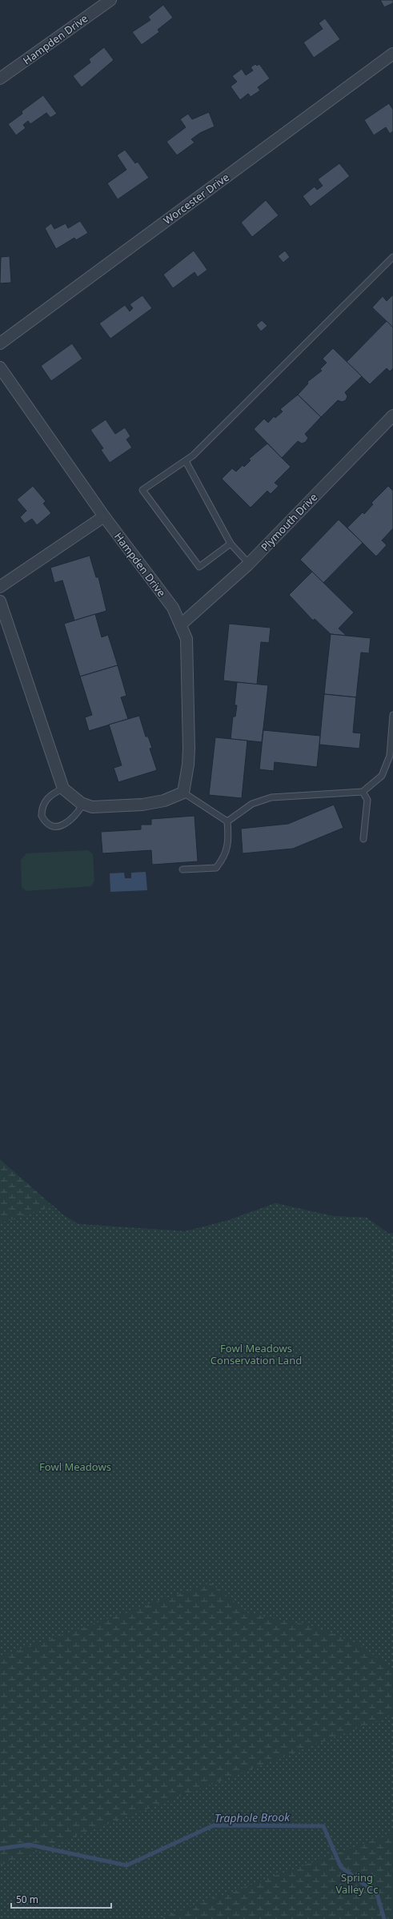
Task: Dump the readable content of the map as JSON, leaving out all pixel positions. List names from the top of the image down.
{
  "streets": {
    "street": ["Hampden Drive", "Worcester Drive", "Plymouth Drive"]
  },
  "crossings": [
    ["Hampden Drive", "Plymouth Drive"]
  ],
  "water": ["Traphole Brook"],
  "parks": ["Fowl Meadows Conservation Land", "Fowl Meadows", "Spring Valley Cc"],
  "scale_bar": "50 m"
}
